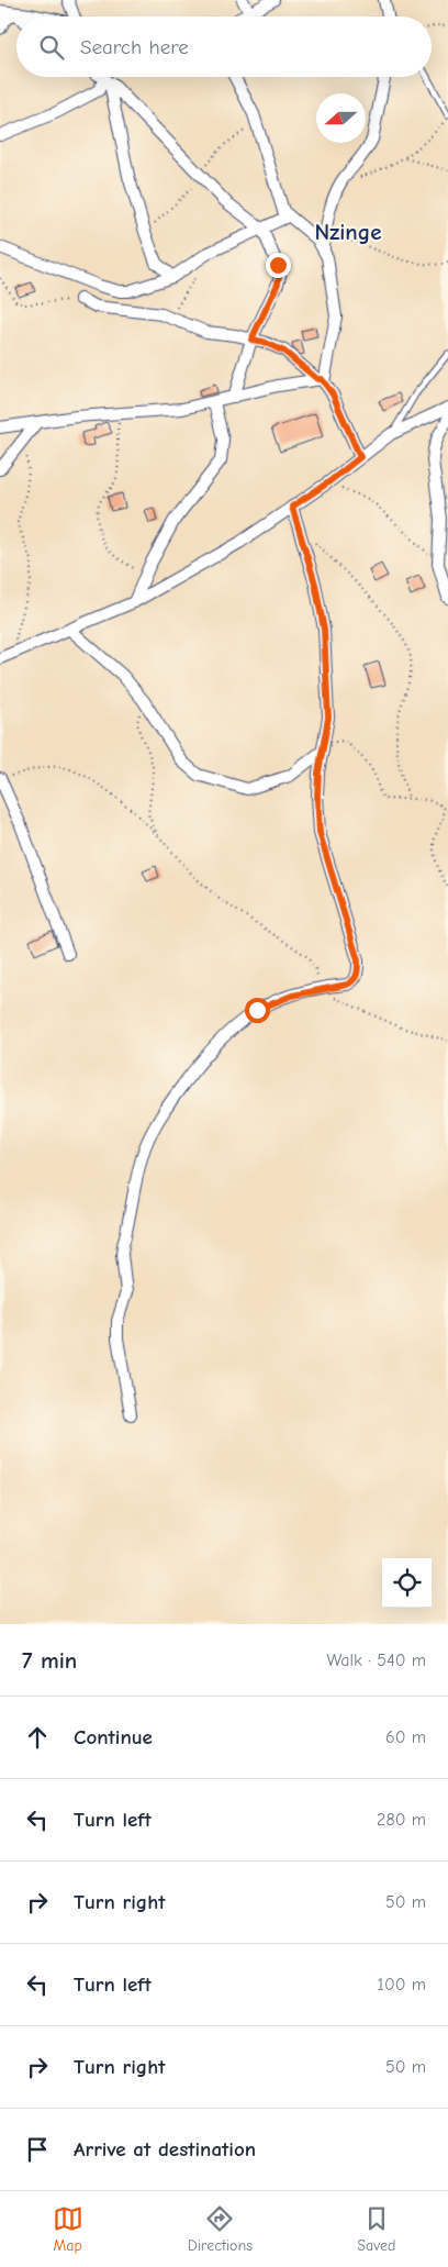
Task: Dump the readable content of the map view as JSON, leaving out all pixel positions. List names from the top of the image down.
{
  "districts": ["Nzinge"],
  "north": "left",
  "page": {
    "search": "Search here",
    "heading": ["7 min", "Walk · 540 m"],
    "list": [
      ["Continue", "60 m"],
      ["Turn left", "280 m"],
      ["Turn right", "50 m"],
      ["Turn left", "100 m"],
      ["Turn right", "50 m"],
      "Arrive at destination"
    ],
    "nav": ["Map", "Directions", "Saved"]
  }
}
